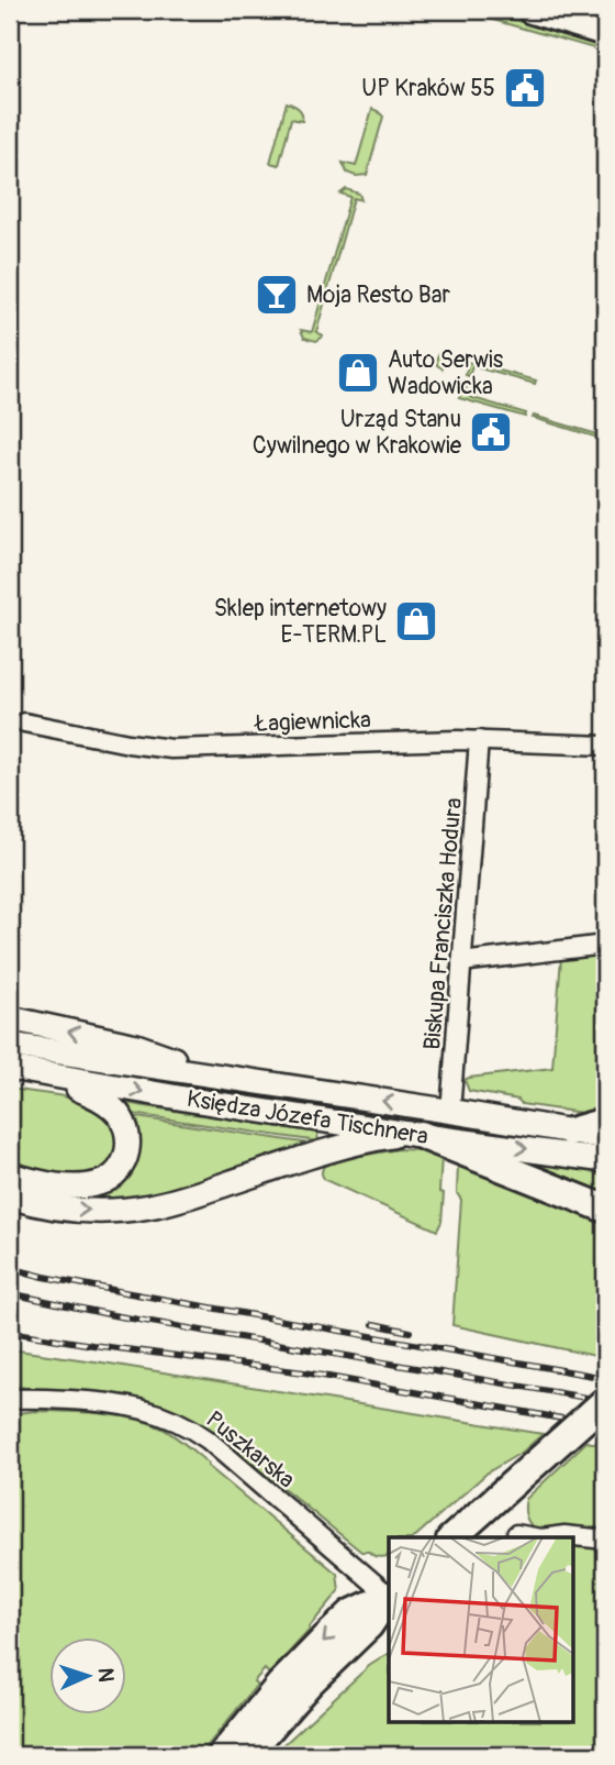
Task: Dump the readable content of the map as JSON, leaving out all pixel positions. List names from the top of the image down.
{
  "streets": {
    "main road": ["Księdza Józefa Tischnera"],
    "street": ["Łagiewnicka", "Biskupa Franciszka Hodura", "Puszkarska"]
  },
  "crossings": [
    ["Łagiewnicka", "Biskupa Franciszka Hodura"],
    ["Biskupa Franciszka Hodura", "Księdza Józefa Tischnera"]
  ],
  "places": {
    "public building": ["UP Kraków 55", "Urząd Stanu Cywilnego w Krakowie"],
    "bar": ["Moja Resto Bar"],
    "shop": ["Auto Serwis Wadowicka", "Sklep internetowy E-TERM.PL"]
  },
  "north": "right"
}
